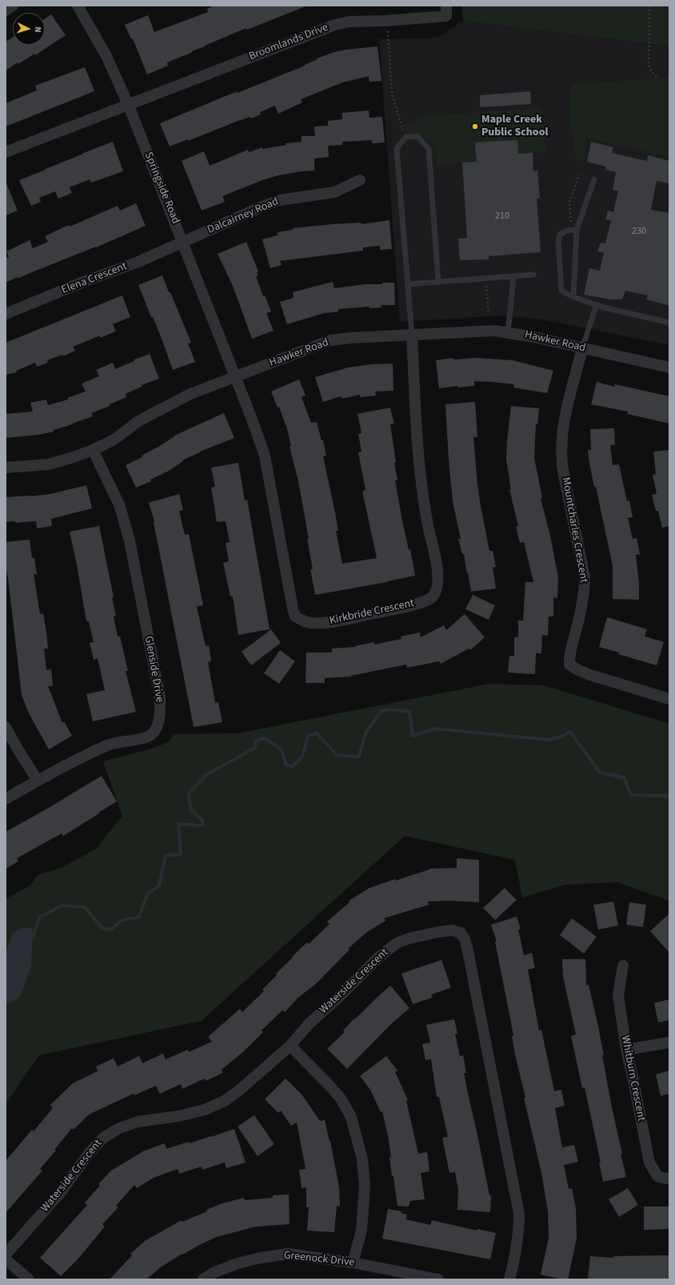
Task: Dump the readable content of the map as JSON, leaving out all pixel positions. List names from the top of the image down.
{
  "streets": {
    "street": [
      "Broomlands Drive",
      "Springside Road",
      "Dalcairney Road",
      "Elena Crescent",
      "Hawker Road",
      "Mountcharles Crescent",
      "Kirkbride Crescent",
      "Glenside Drive",
      "Waterside Crescent",
      "Whitburn Crescent",
      "Greenock Drive"
    ]
  },
  "crossings": [
    ["Broomlands Drive", "Springside Road"],
    ["Springside Road", "Dalcairney Road"],
    ["Springside Road", "Elena Crescent"],
    ["Springside Road", "Hawker Road"],
    ["Springside Road", "Kirkbride Crescent"],
    ["Dalcairney Road", "Elena Crescent"],
    ["Hawker Road", "Mountcharles Crescent"],
    ["Hawker Road", "Kirkbride Crescent"],
    ["Hawker Road", "Glenside Drive"]
  ],
  "places": ["Maple Creek Public School"],
  "house_numbers": ["210", "230"],
  "north": "right"
}
